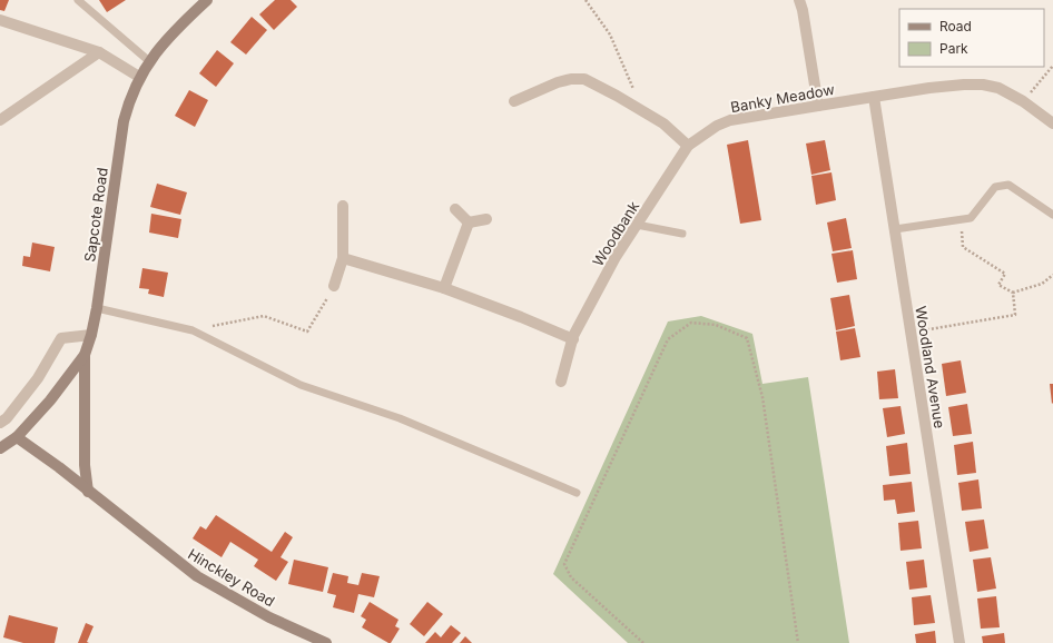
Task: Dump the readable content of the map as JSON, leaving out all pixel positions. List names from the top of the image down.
{
  "streets": {
    "main road": ["Sapcote Road", "Hinckley Road"],
    "street": ["Banky Meadow", "Woodbank", "Woodland Avenue"]
  },
  "crossings": [
    ["Banky Meadow", "Woodbank"],
    ["Banky Meadow", "Woodland Avenue"],
    ["Sapcote Road", "Hinckley Road"]
  ],
  "legend": ["Road", "Park"]
}
